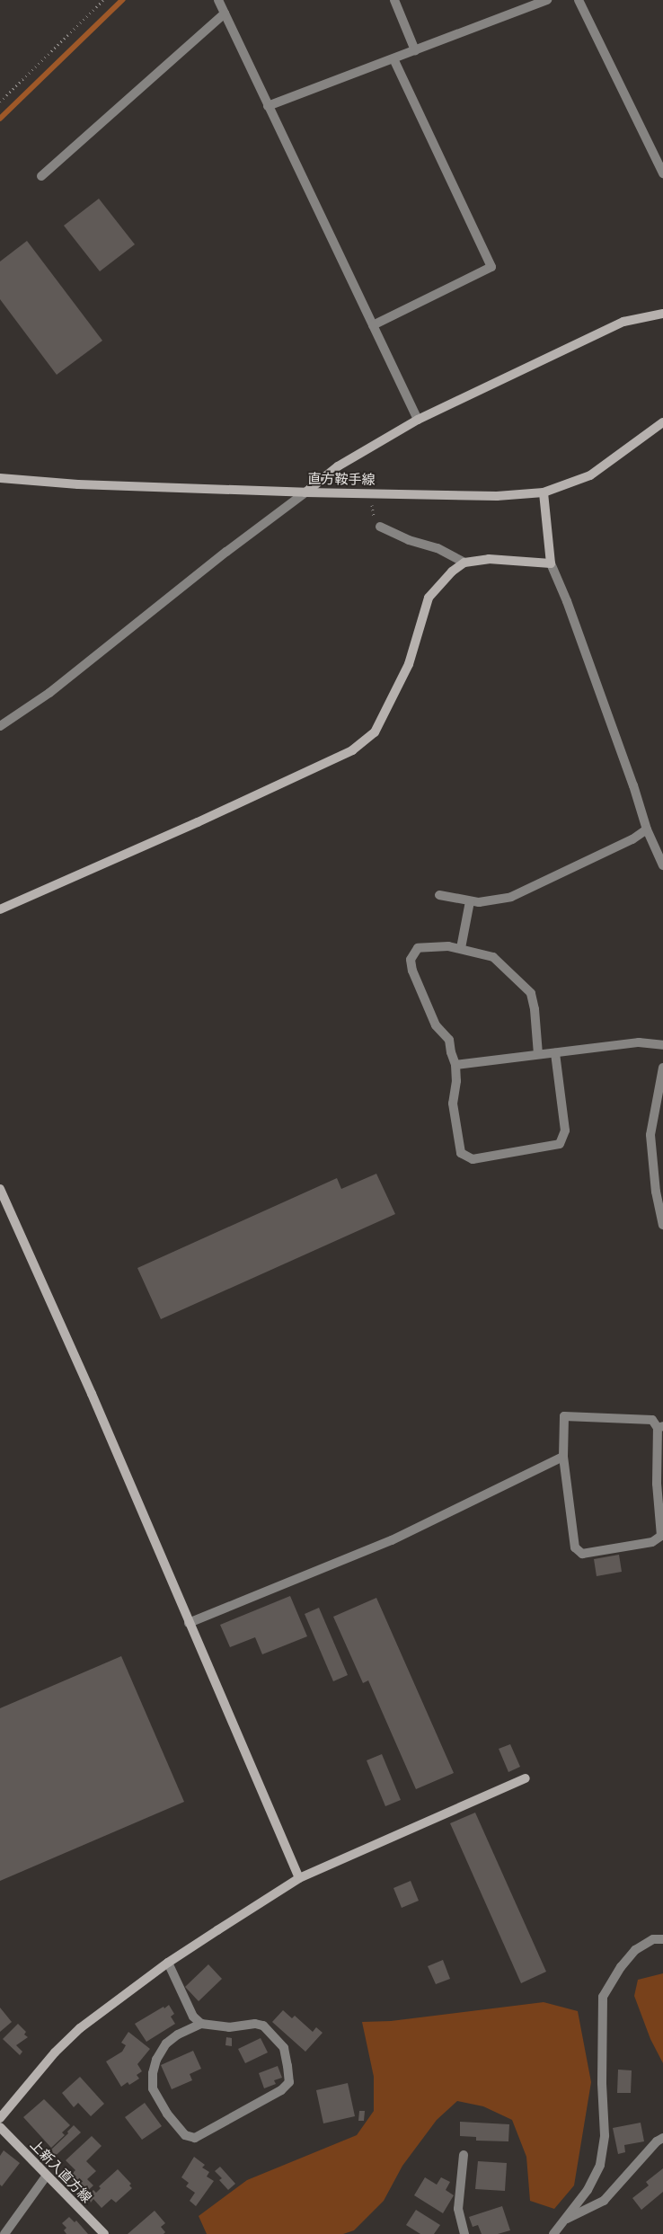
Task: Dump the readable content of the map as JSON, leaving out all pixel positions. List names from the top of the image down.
{
  "streets": {
    "street": ["直方鞍手線", "上新入直方線"]
  }
}
